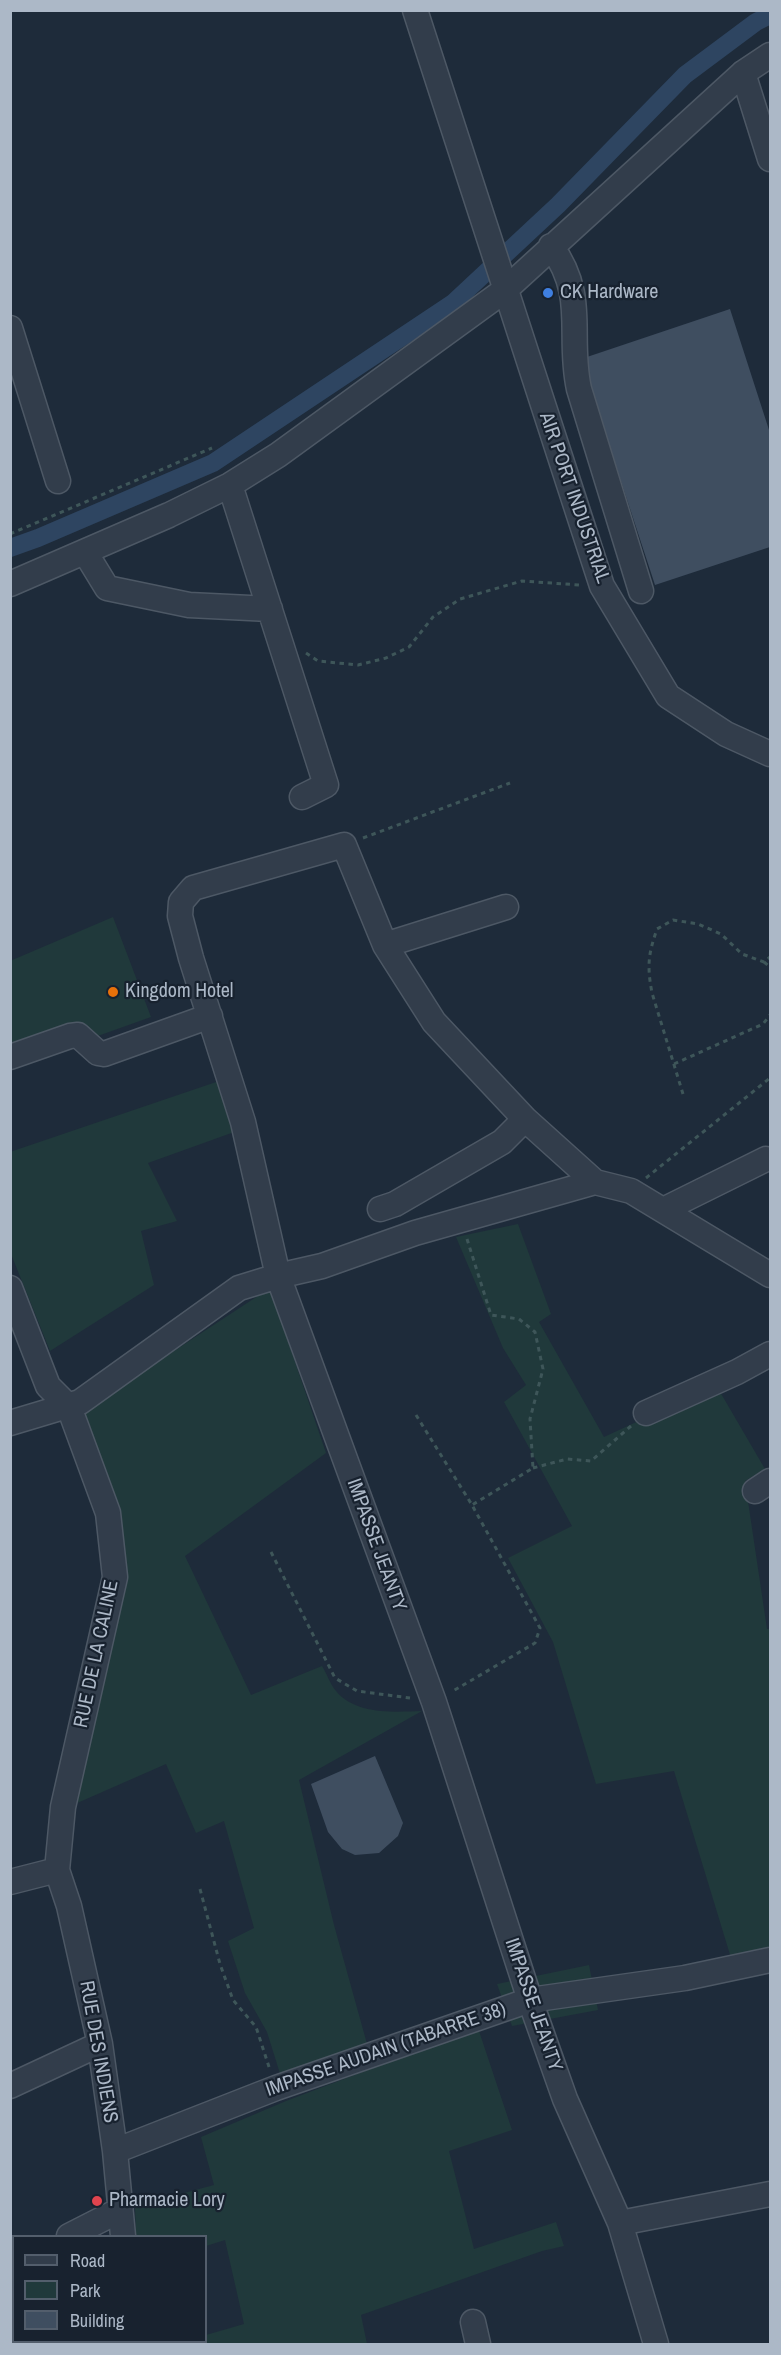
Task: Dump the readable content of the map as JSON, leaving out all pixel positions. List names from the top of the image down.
{
  "streets": {
    "street": [
      "AIR PORT INDUSTRIAL",
      "IMPASSE JEANTY",
      "RUE DE LA CALINE",
      "IMPASSE AUDAIN (TABARRE 38)",
      "RUE DES INDIENS"
    ]
  },
  "crossings": [
    ["IMPASSE JEANTY", "IMPASSE AUDAIN (TABARRE 38)"],
    ["RUE DE LA CALINE", "RUE DES INDIENS"],
    ["IMPASSE AUDAIN (TABARRE 38)", "RUE DES INDIENS"]
  ],
  "places": ["CK Hardware", "Kingdom Hotel", "Pharmacie Lory"],
  "legend": ["Road", "Park", "Building"]
}
